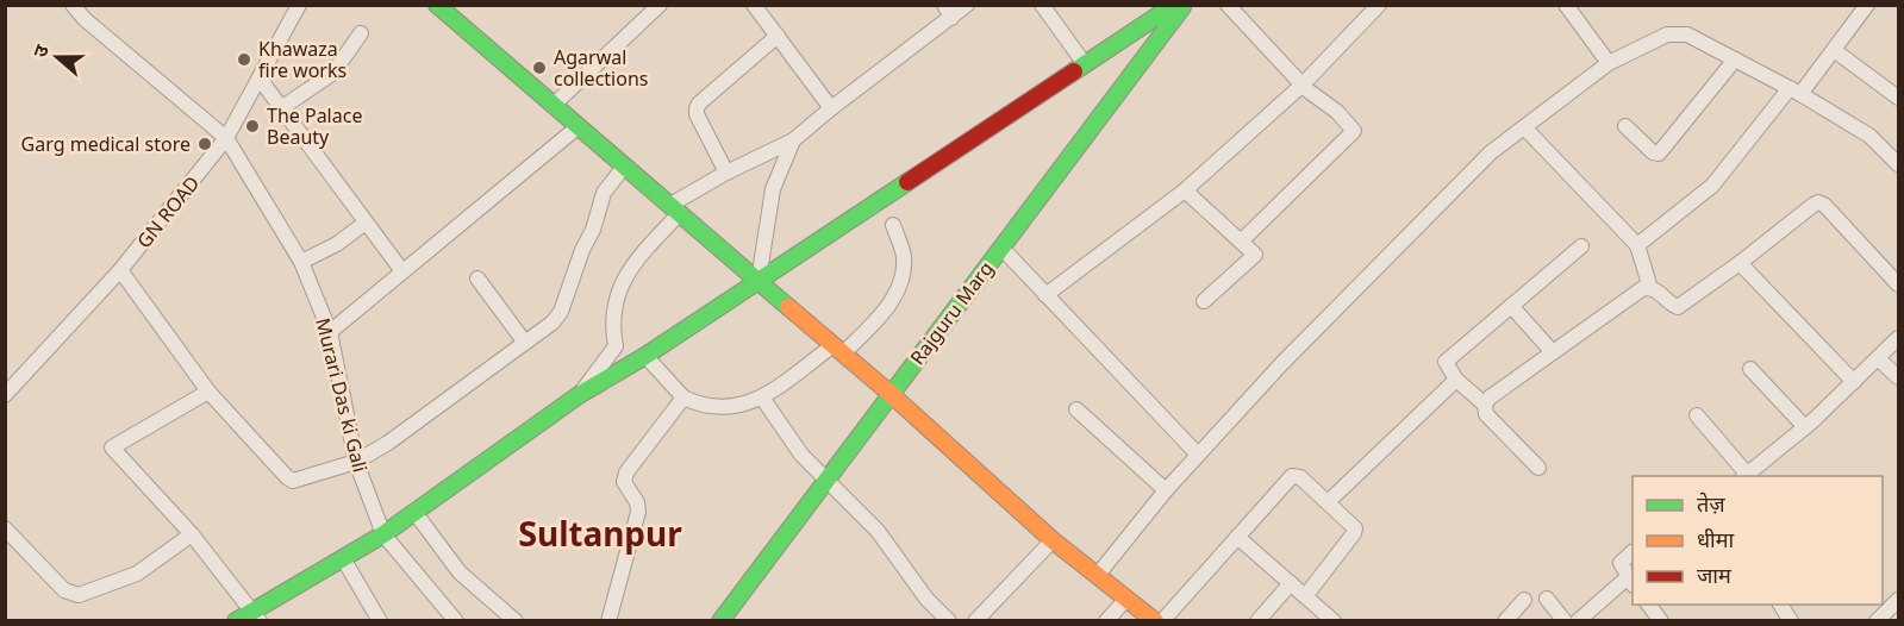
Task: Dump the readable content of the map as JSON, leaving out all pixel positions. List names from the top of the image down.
{
  "streets": {
    "street": ["GN ROAD", "Rajguru Marg", "Murari Das ki Gali"]
  },
  "crossings": [
    ["GN ROAD", "Murari Das ki Gali"]
  ],
  "districts": ["Sultanpur"],
  "places": [
    "Khawaza fire works",
    "Agarwal collections",
    "The Palace Beauty",
    "Garg medical store"
  ],
  "legend": ["तेज़", "धीमा", "जाम"],
  "north": "left"
}
